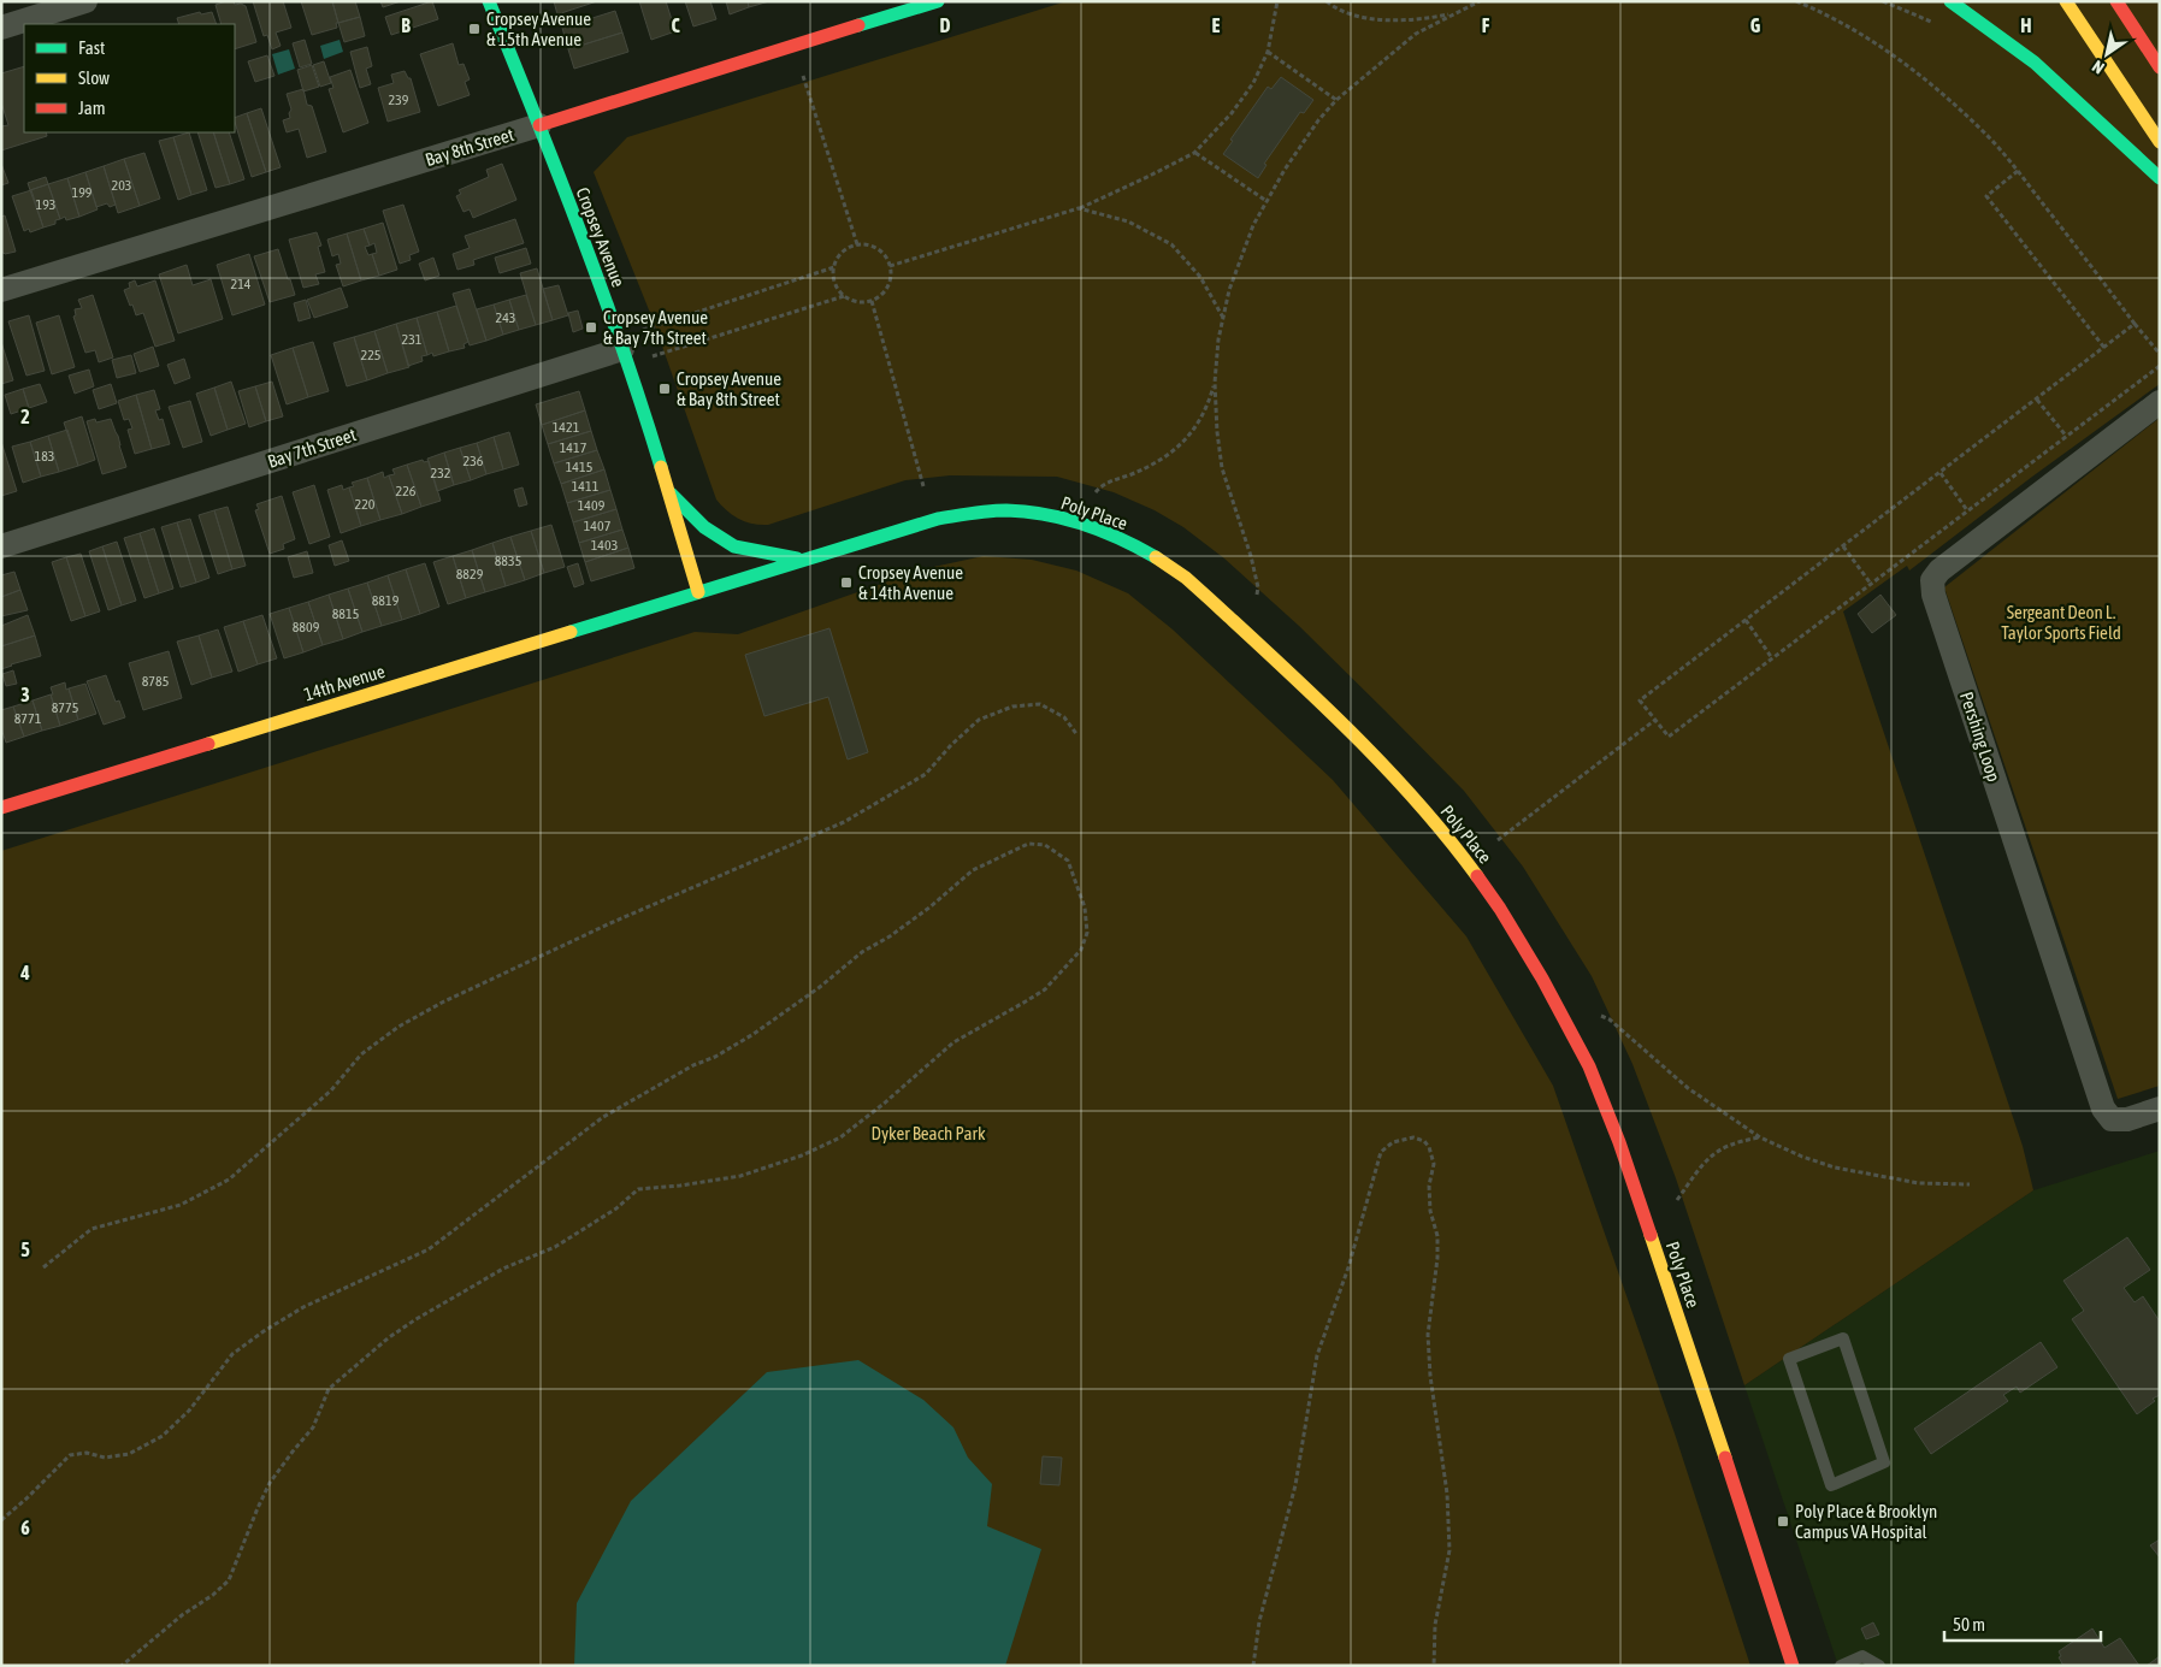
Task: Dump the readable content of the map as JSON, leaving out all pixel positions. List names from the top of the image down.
{
  "streets": {
    "main road": [
      "Bay 8th Street",
      "Cropsey Avenue",
      "Poly Place",
      "14th Avenue"
    ],
    "street": ["Bay 7th Street", "Pershing Loop"]
  },
  "crossings": [
    ["Bay 8th Street", "Cropsey Avenue"],
    ["Cropsey Avenue", "Bay 7th Street"],
    ["Cropsey Avenue", "Poly Place"],
    ["Cropsey Avenue", "14th Avenue"],
    ["Poly Place", "14th Avenue"]
  ],
  "parks": ["Sergeant Deon L. Taylor Sports Field", "Dyker Beach Park"],
  "places": {
    "transit": [
      "Cropsey Avenue & 15th Avenue",
      "Cropsey Avenue & Bay 7th Street",
      "Cropsey Avenue & Bay 8th Street",
      "Cropsey Avenue & 14th Avenue",
      "Poly Place & Brooklyn Campus VA Hospital"
    ]
  },
  "house_numbers": [
    "239",
    "203",
    "199",
    "193",
    "214",
    "243",
    "231",
    "225",
    "1421",
    "1417",
    "183",
    "236",
    "1415",
    "232",
    "1411",
    "226",
    "220",
    "1409",
    "1407",
    "1403",
    "8835",
    "8829",
    "8819",
    "8815",
    "8809",
    "8785",
    "8775",
    "8771"
  ],
  "legend": ["Fast", "Slow", "Jam"],
  "scale_bar": "50 m",
  "north": "bottom left",
  "grid": {
    "columns": [
      "B",
      "C",
      "D",
      "E",
      "F",
      "G",
      "H"
    ],
    "rows": [
      "2",
      "3",
      "4",
      "5",
      "6"
    ]
  }
}
